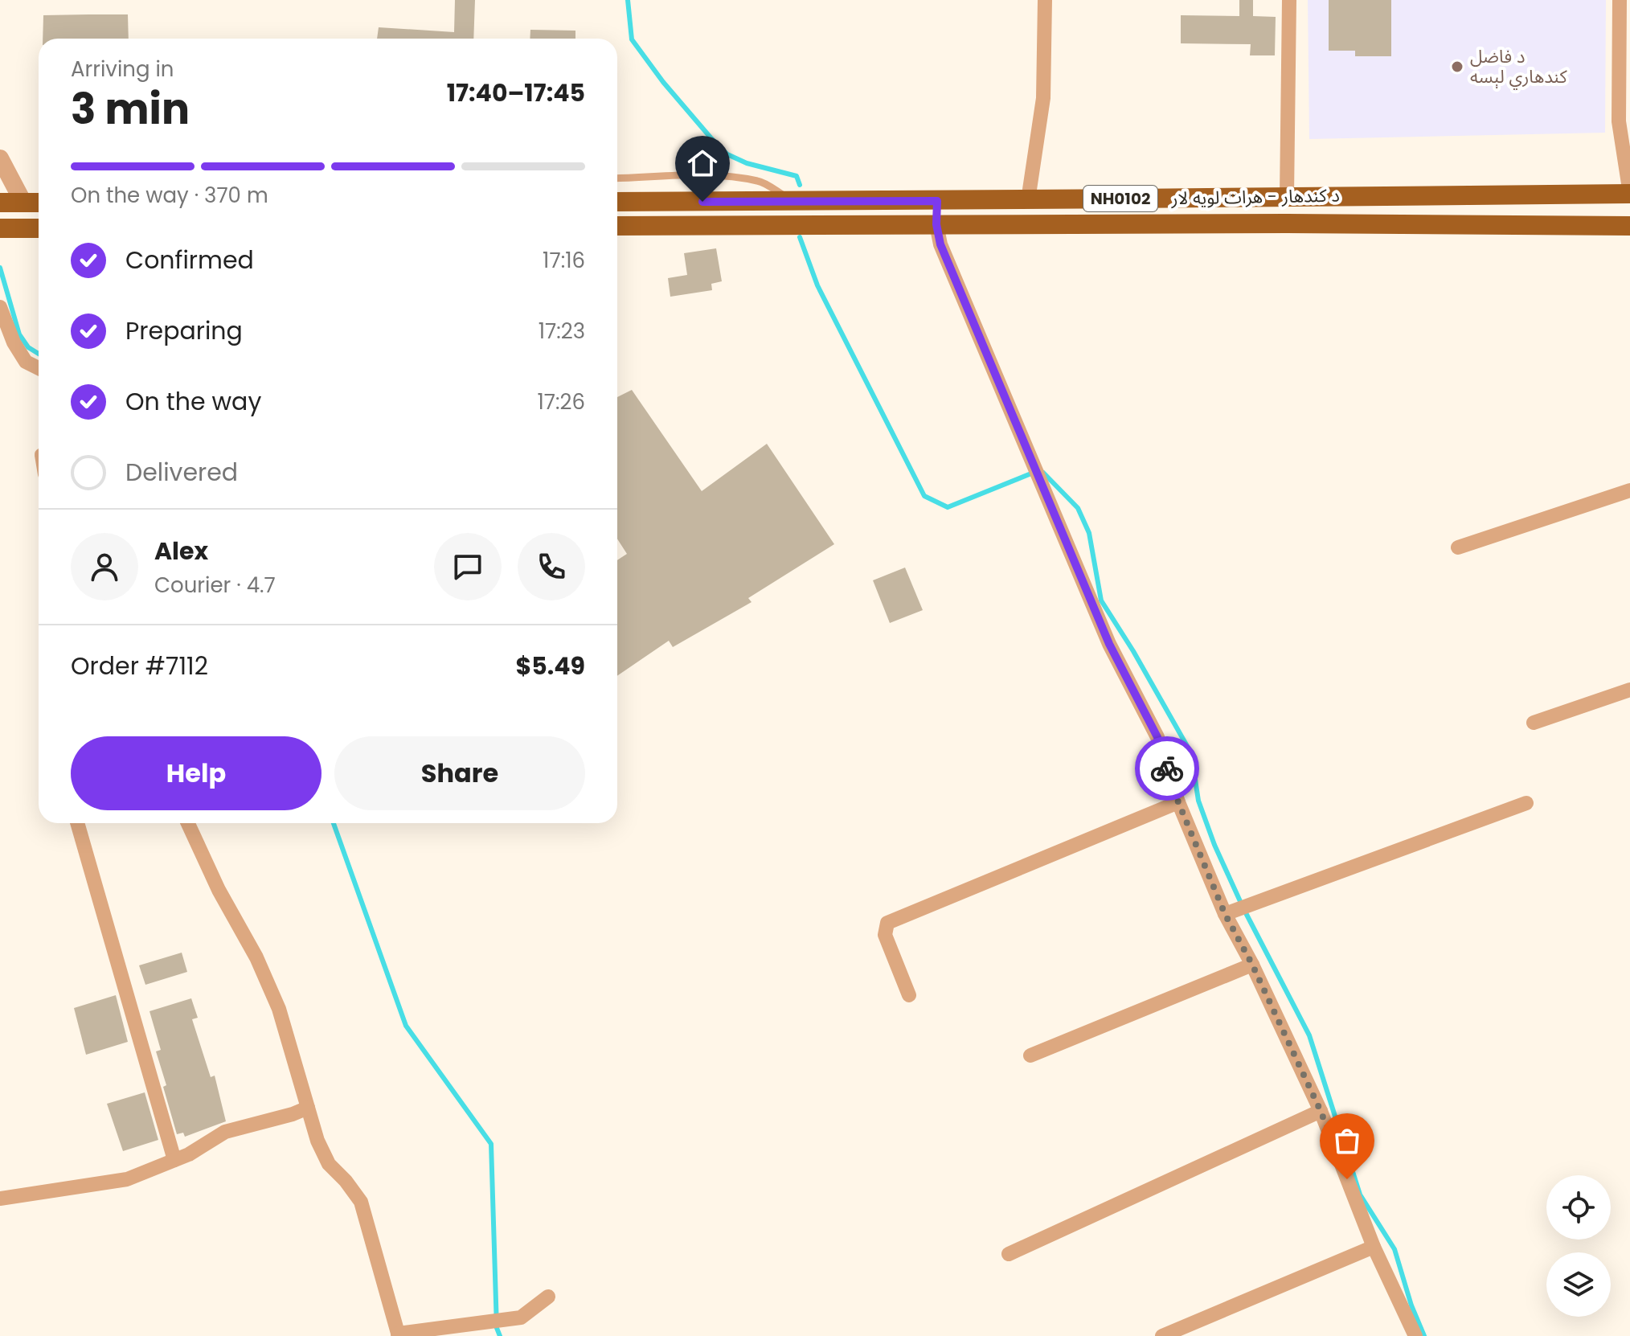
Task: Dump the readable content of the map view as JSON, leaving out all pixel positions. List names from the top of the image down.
{
  "streets": {
    "highway": ["د کندهار - هرات لويه لار", "NH0102"]
  },
  "places": ["د فاضل کندهاري لېسه"],
  "page": {
    "heading": ["3 min", "Arriving in", "17:40–17:45"],
    "panel": [
      "Alex",
      "Courier · 4.7",
      "Order #7112",
      "$5.49"
    ],
    "bar": "On the way · 370 m",
    "list": [
      ["Confirmed", "17:16"],
      ["Preparing", "17:23"],
      ["On the way", "17:26"],
      "Delivered"
    ],
    "buttons": ["Help", "Share"]
  }
}
